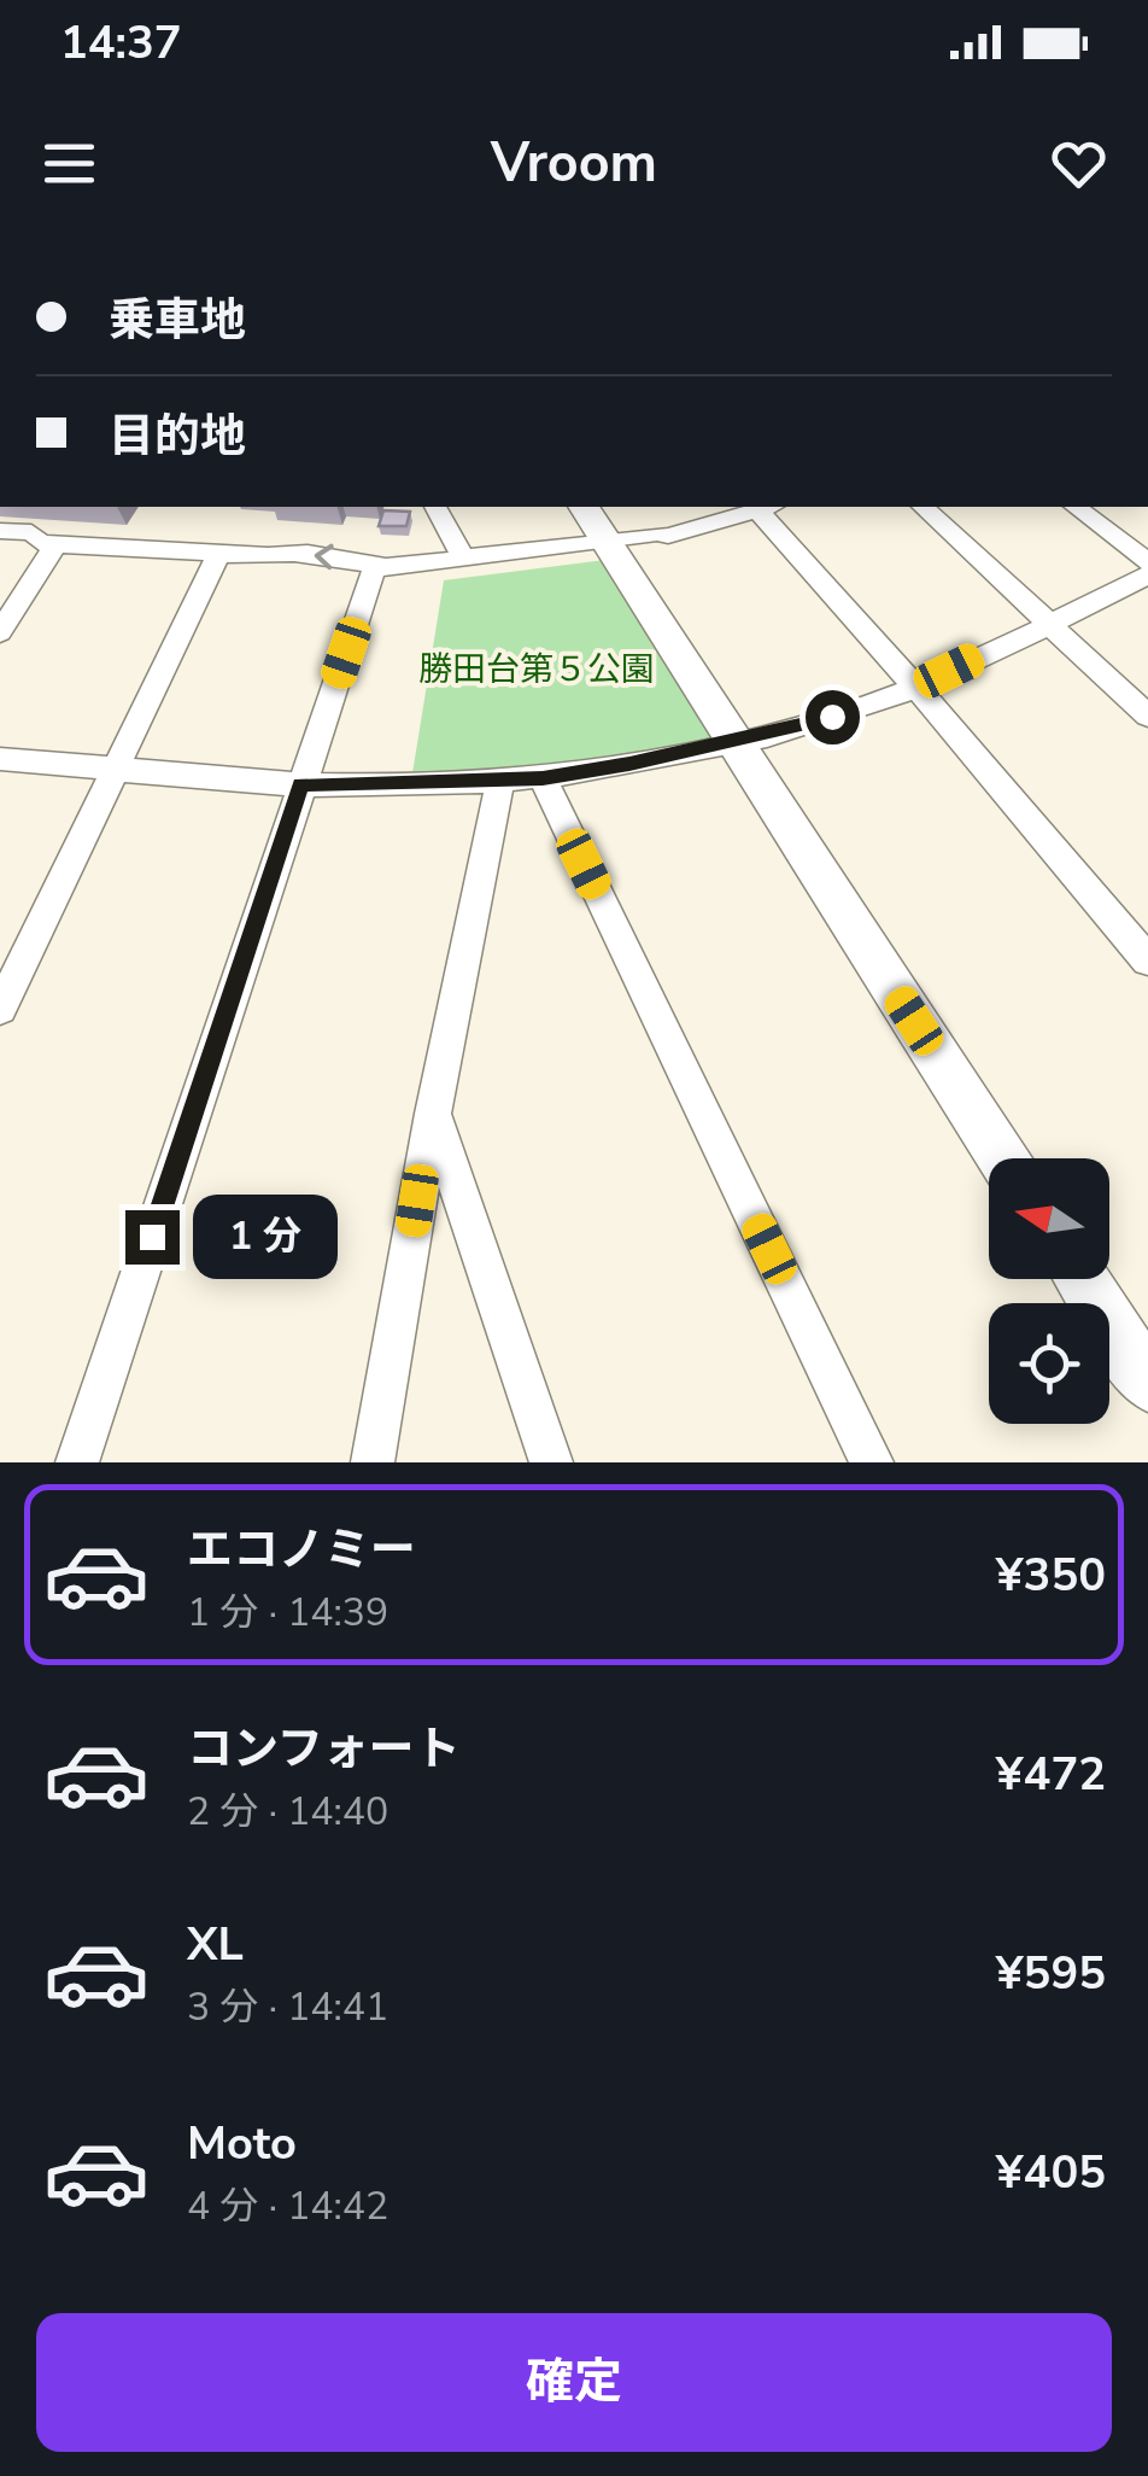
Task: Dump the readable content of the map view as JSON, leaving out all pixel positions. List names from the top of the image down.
{
  "parks": ["勝田台第５公園"],
  "north": "left",
  "page": {
    "status": "14:37",
    "header": "Vroom",
    "banner": ["乗車地", "目的地"],
    "bubble": "1 分",
    "list": [
      {
        "name": "エコノミー",
        "note": "1 分 · 14:39",
        "value": "¥350"
      },
      {
        "name": "コンフォート",
        "note": "2 分 · 14:40",
        "value": "¥472"
      },
      {
        "name": "XL",
        "note": "3 分 · 14:41",
        "value": "¥595"
      },
      {
        "name": "Moto",
        "note": "4 分 · 14:42",
        "value": "¥405"
      }
    ],
    "buttons": "確定"
  }
}
